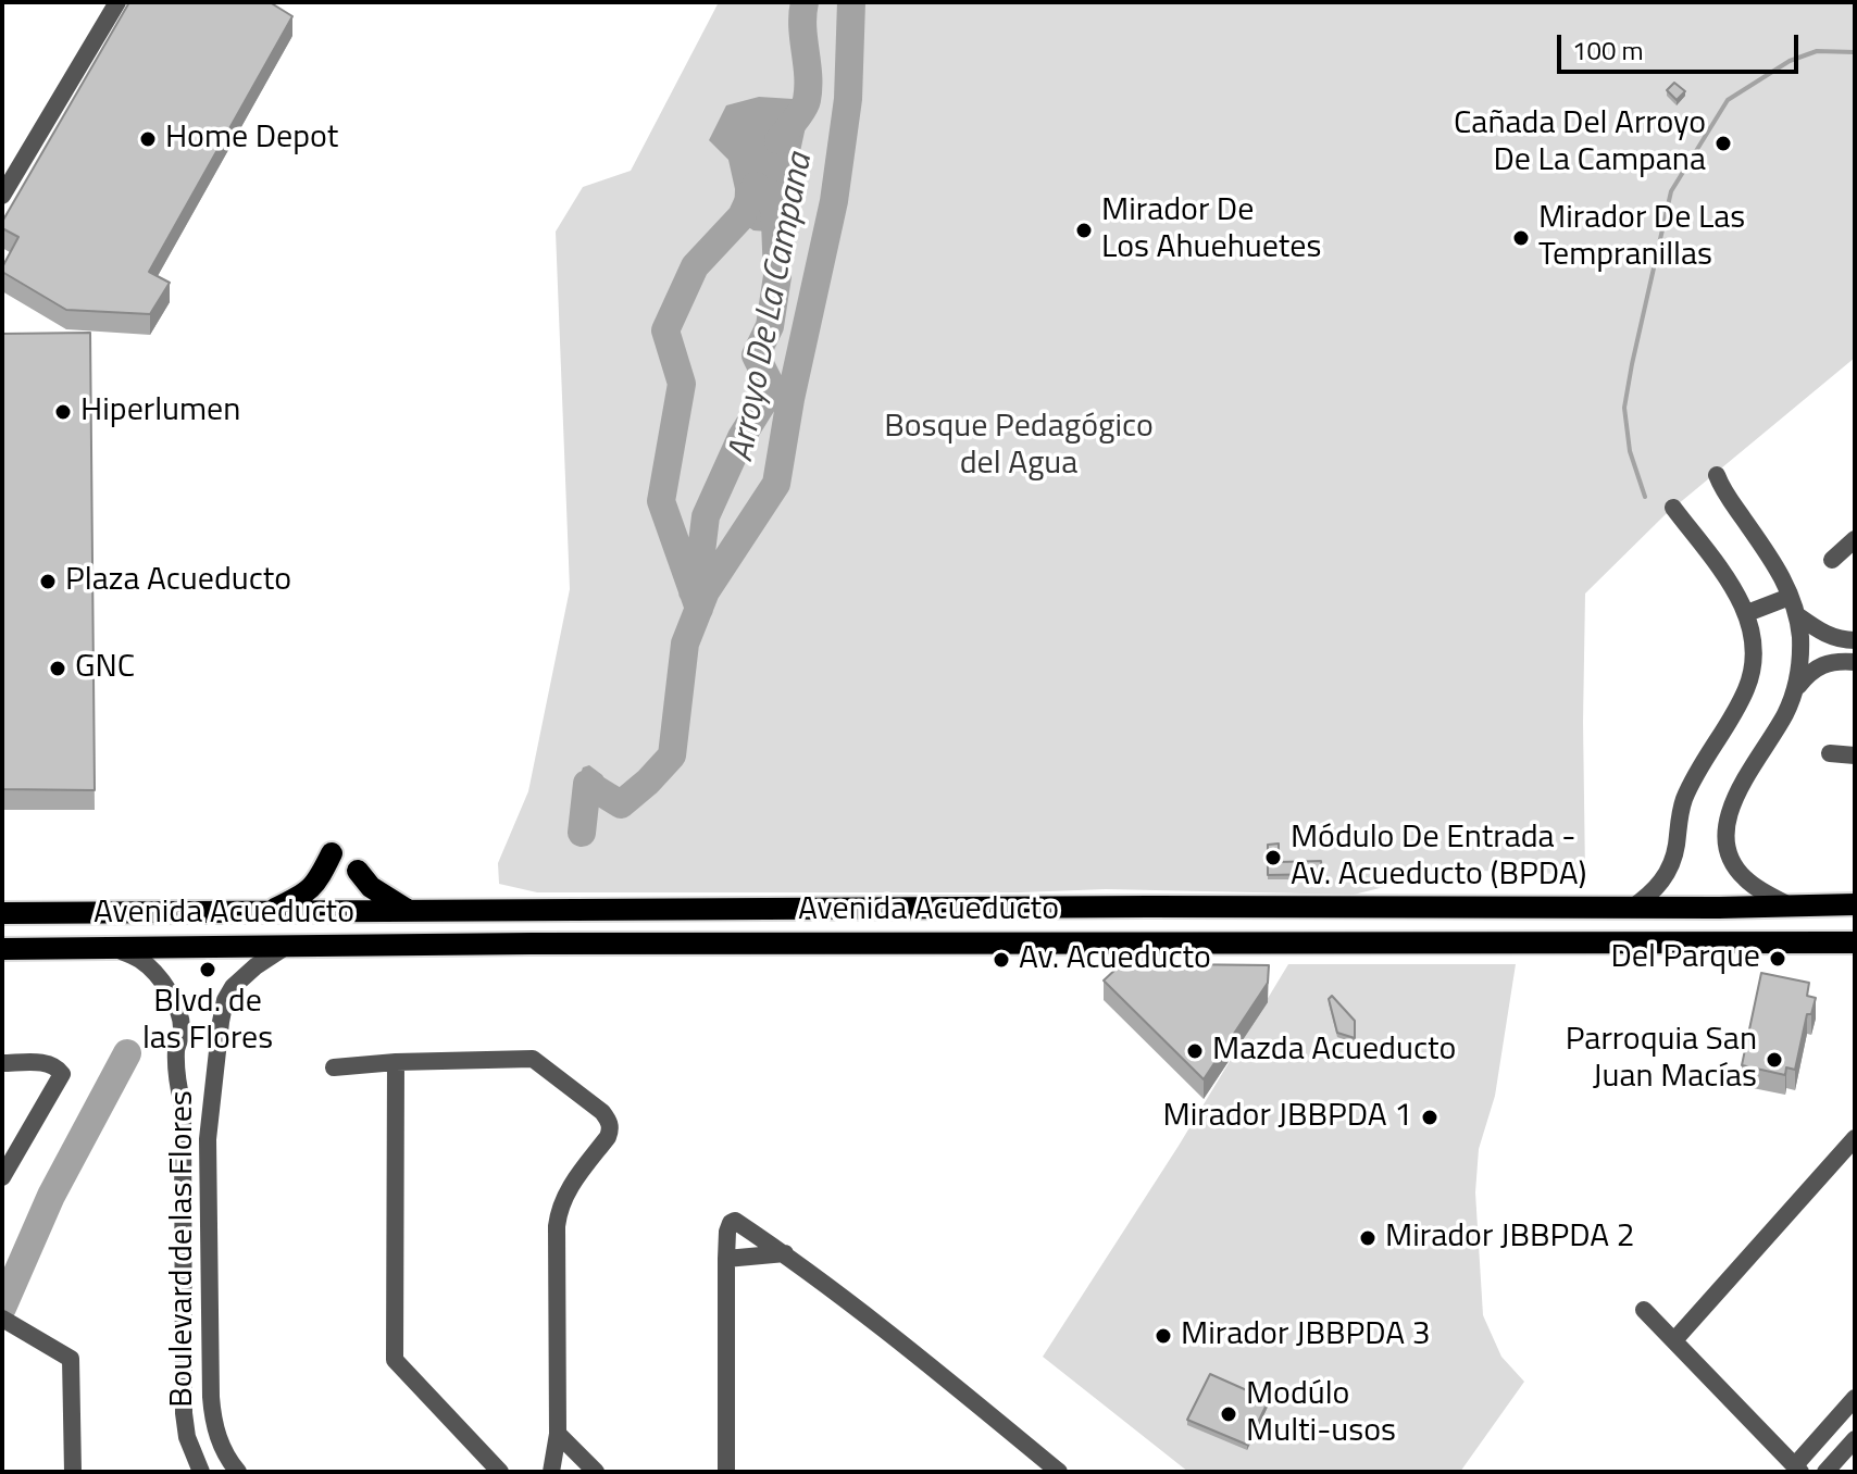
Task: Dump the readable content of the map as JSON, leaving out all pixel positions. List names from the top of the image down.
{
  "streets": {
    "main road": ["Avenida Acueducto"],
    "street": ["Boulevard de las Flores"]
  },
  "crossings": [
    ["Avenida Acueducto", "Boulevard de las Flores"]
  ],
  "water": ["Arroyo De La Campana"],
  "parks": ["Bosque Pedagógico del Agua"],
  "places": [
    "Home Depot",
    "Cañada Del Arroyo De La Campana",
    "Mirador De Los Ahuehuetes",
    "Mirador De Las Tempranillas",
    "Hiperlumen",
    "Plaza Acueducto",
    "GNC",
    "Módulo De Entrada - Av. Acueducto (BPDA)",
    "Del Parque",
    "Av. Acueducto",
    "Blvd. de las Flores",
    "Mazda Acueducto",
    "Parroquia San Juan Macías",
    "Mirador JBBPDA 1",
    "Mirador JBBPDA 2",
    "Mirador JBBPDA 3",
    "Modúlo Multi-usos"
  ],
  "scale_bar": "100 m"
}
